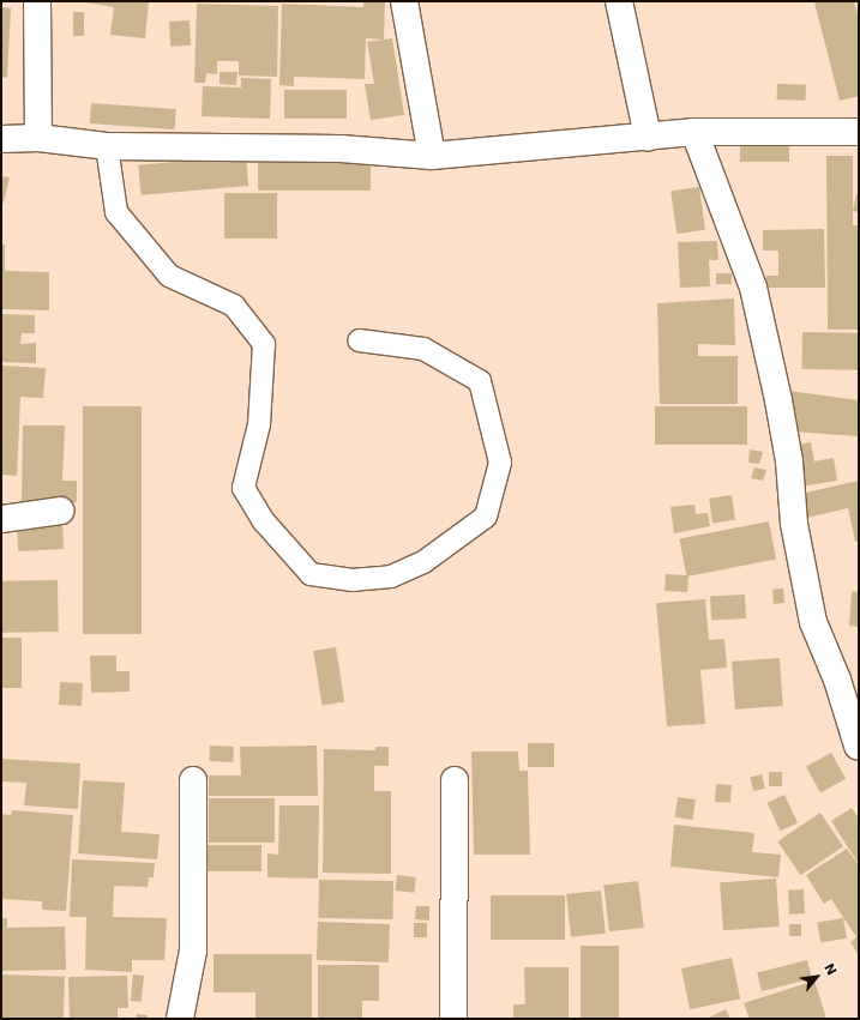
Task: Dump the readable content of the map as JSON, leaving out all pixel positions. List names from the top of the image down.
{
  "north": "top right"
}
